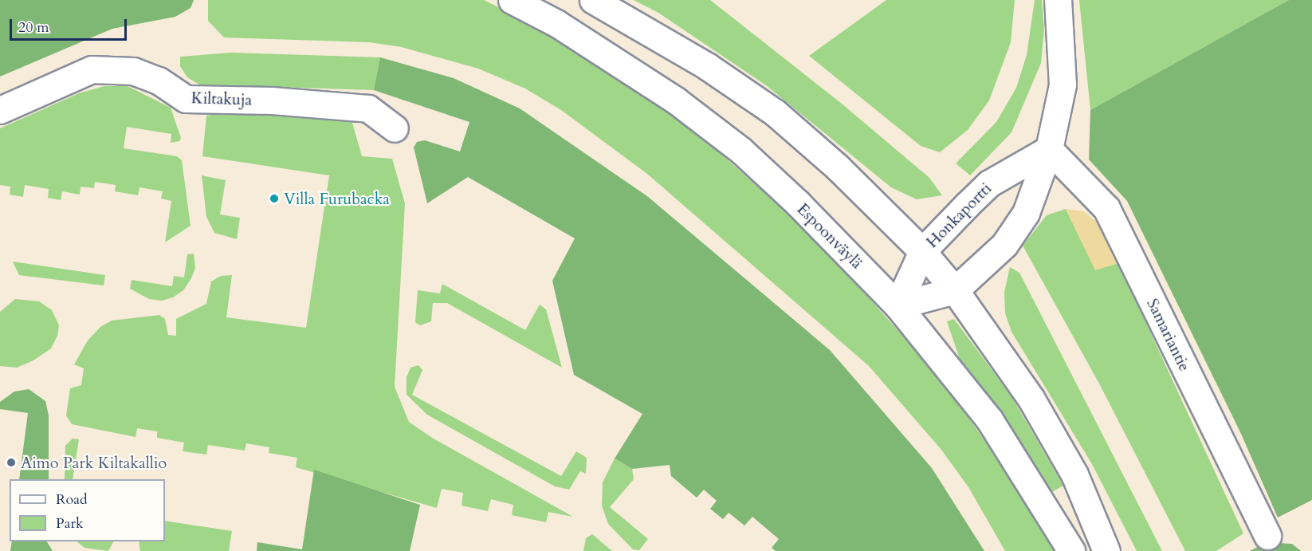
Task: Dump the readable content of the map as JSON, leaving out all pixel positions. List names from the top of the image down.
{
  "streets": {
    "main road": [
      "Kiltakuja",
      "Honkaportti",
      "Espoonväylä",
      "Samariantie"
    ]
  },
  "crossings": [
    ["Honkaportti", "Espoonväylä"],
    ["Honkaportti", "Samariantie"]
  ],
  "places": ["Villa Furubacka", "Aimo Park Kiltakallio"],
  "legend": ["Road", "Park"],
  "scale_bar": "20 m"
}
